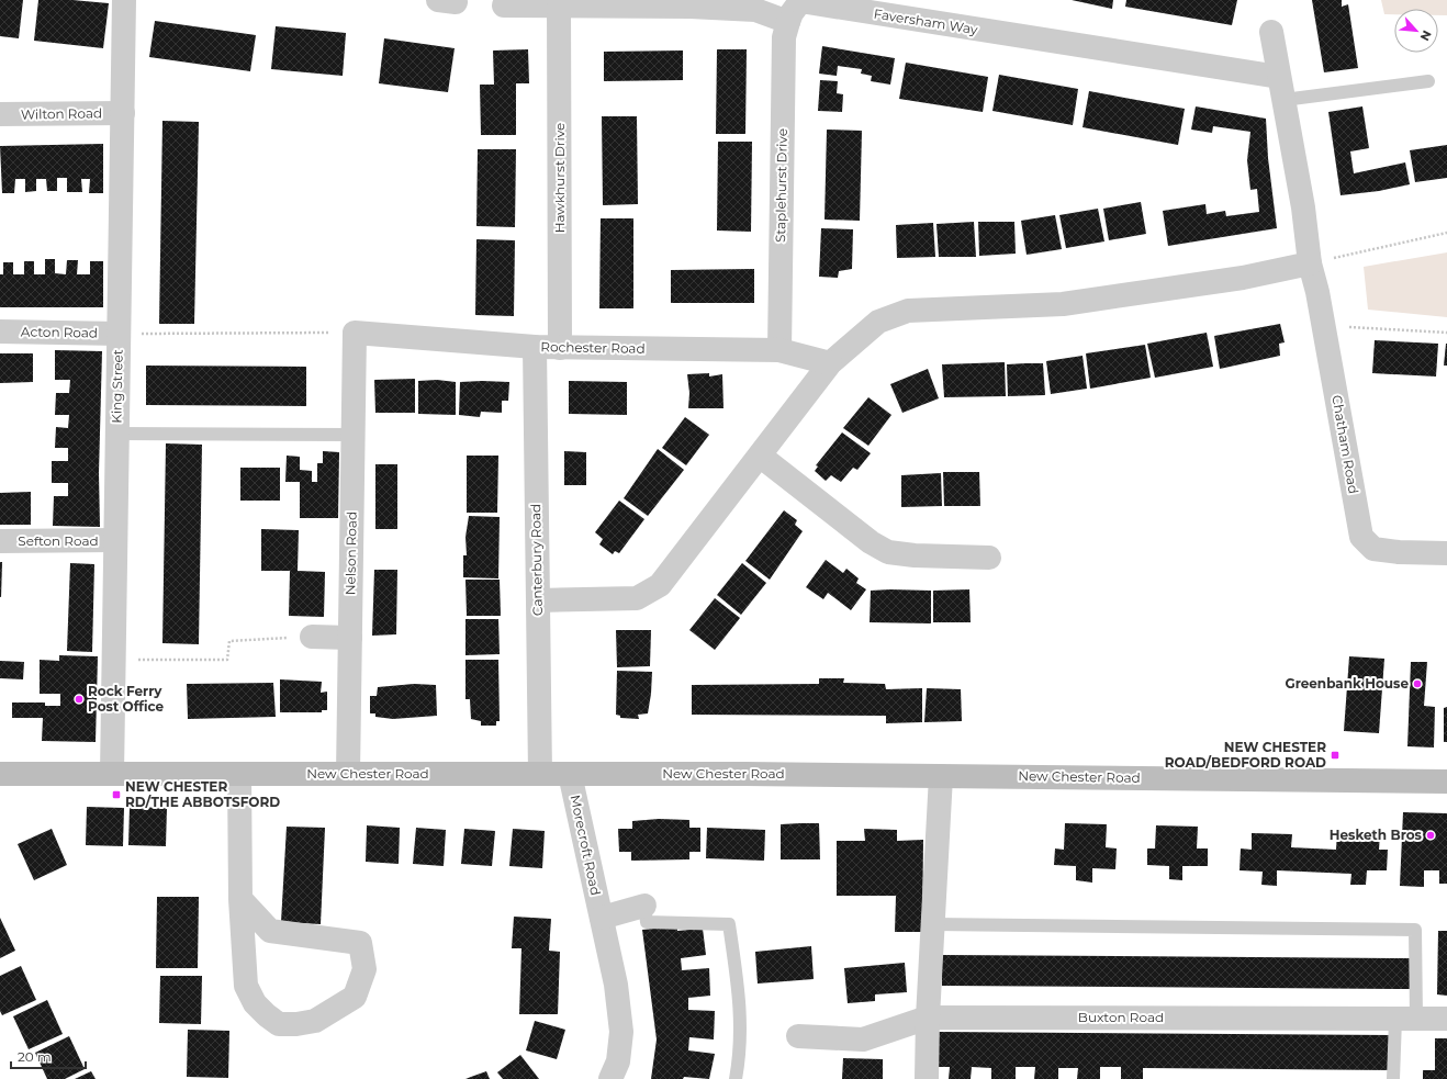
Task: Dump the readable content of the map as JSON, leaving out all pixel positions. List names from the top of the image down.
{
  "streets": {
    "main road": ["New Chester Road"],
    "street": [
      "Faversham Way",
      "Wilton Road",
      "Hawkhurst Drive",
      "Staplehurst Drive",
      "Acton Road",
      "Rochester Road",
      "King Street",
      "Chatham Road",
      "Sefton Road",
      "Nelson Road",
      "Canterbury Road",
      "Morecroft Road",
      "Buxton Road"
    ]
  },
  "crossings": [
    ["Faversham Way", "Staplehurst Drive"],
    ["Faversham Way", "Chatham Road"],
    ["Wilton Road", "King Street"],
    ["Hawkhurst Drive", "Rochester Road"],
    ["Staplehurst Drive", "Rochester Road"],
    ["Acton Road", "King Street"],
    ["Rochester Road", "Nelson Road"],
    ["Rochester Road", "Canterbury Road"],
    ["King Street", "Sefton Road"],
    ["King Street", "New Chester Road"],
    ["Nelson Road", "New Chester Road"],
    ["Canterbury Road", "New Chester Road"],
    ["New Chester Road", "Morecroft Road"]
  ],
  "places": {
    "other": ["Greenbank House", "Rock Ferry Post Office", "Hesketh Bros"],
    "transit": ["NEW CHESTER ROAD/BEDFORD ROAD", "NEW CHESTER RD/THE ABBOTSFORD"]
  },
  "scale_bar": "20 m",
  "north": "bottom right"
}
